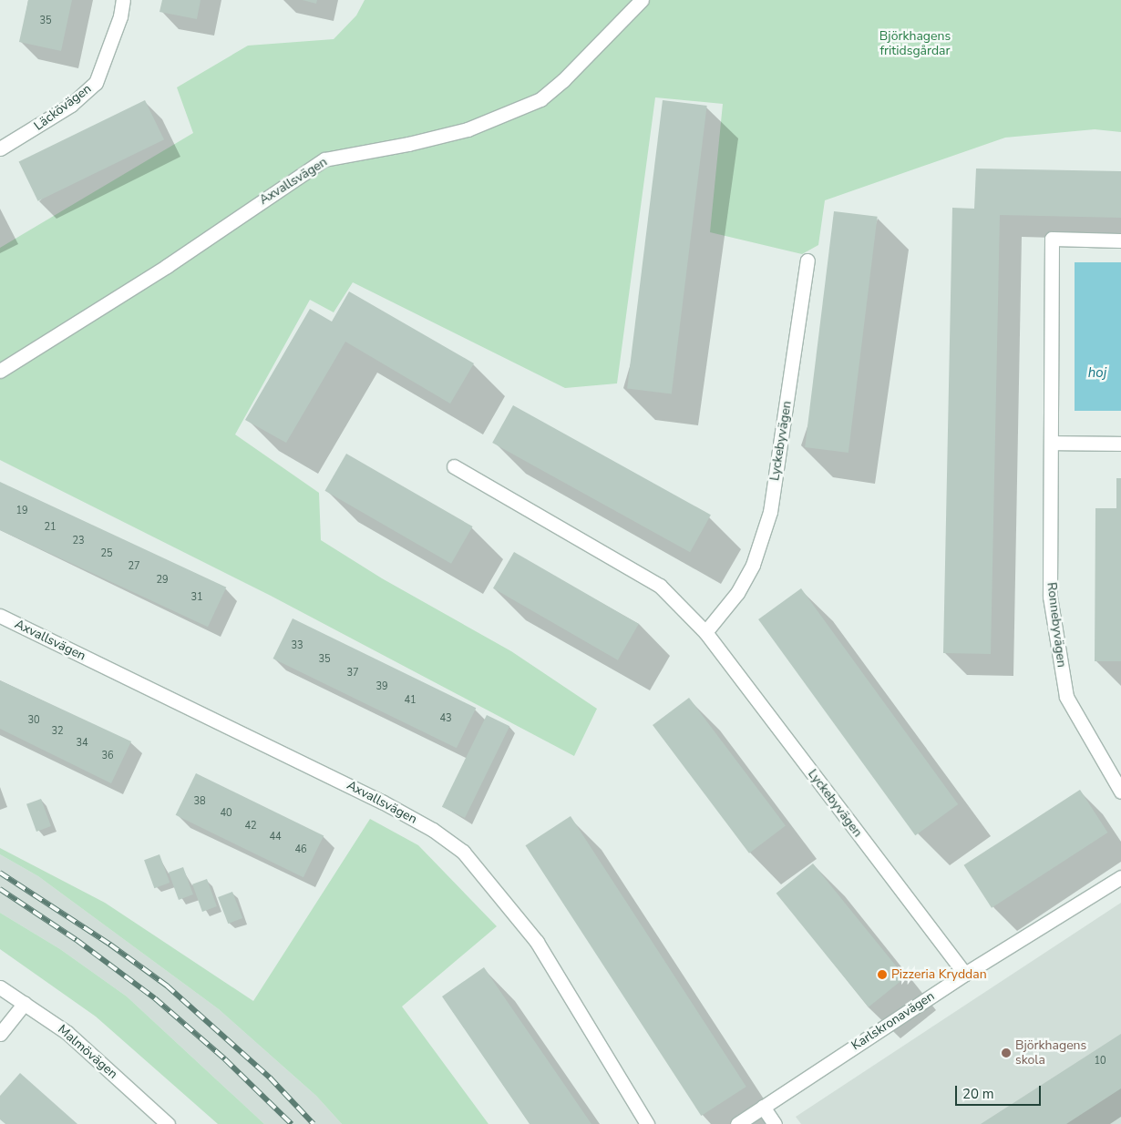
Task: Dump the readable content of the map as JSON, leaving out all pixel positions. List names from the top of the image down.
{
  "streets": {
    "street": [
      "Läckövägen",
      "Axvallsvägen",
      "Lyckebyvägen",
      "Ronnebyvägen",
      "Karlskronavägen",
      "Malmövägen"
    ]
  },
  "crossings": [
    ["Lyckebyvägen", "Karlskronavägen"]
  ],
  "water": ["hoj"],
  "parks": ["Björkhagens fritidsgårdar"],
  "places": ["Pizzeria Kryddan", "Björkhagens skola"],
  "house_numbers": [
    "35",
    "19",
    "21",
    "23",
    "25",
    "27",
    "29",
    "31",
    "33",
    "35",
    "37",
    "39",
    "41",
    "43",
    "30",
    "32",
    "34",
    "36",
    "38",
    "40",
    "42",
    "44",
    "46",
    "10"
  ],
  "scale_bar": "20 m"
}
